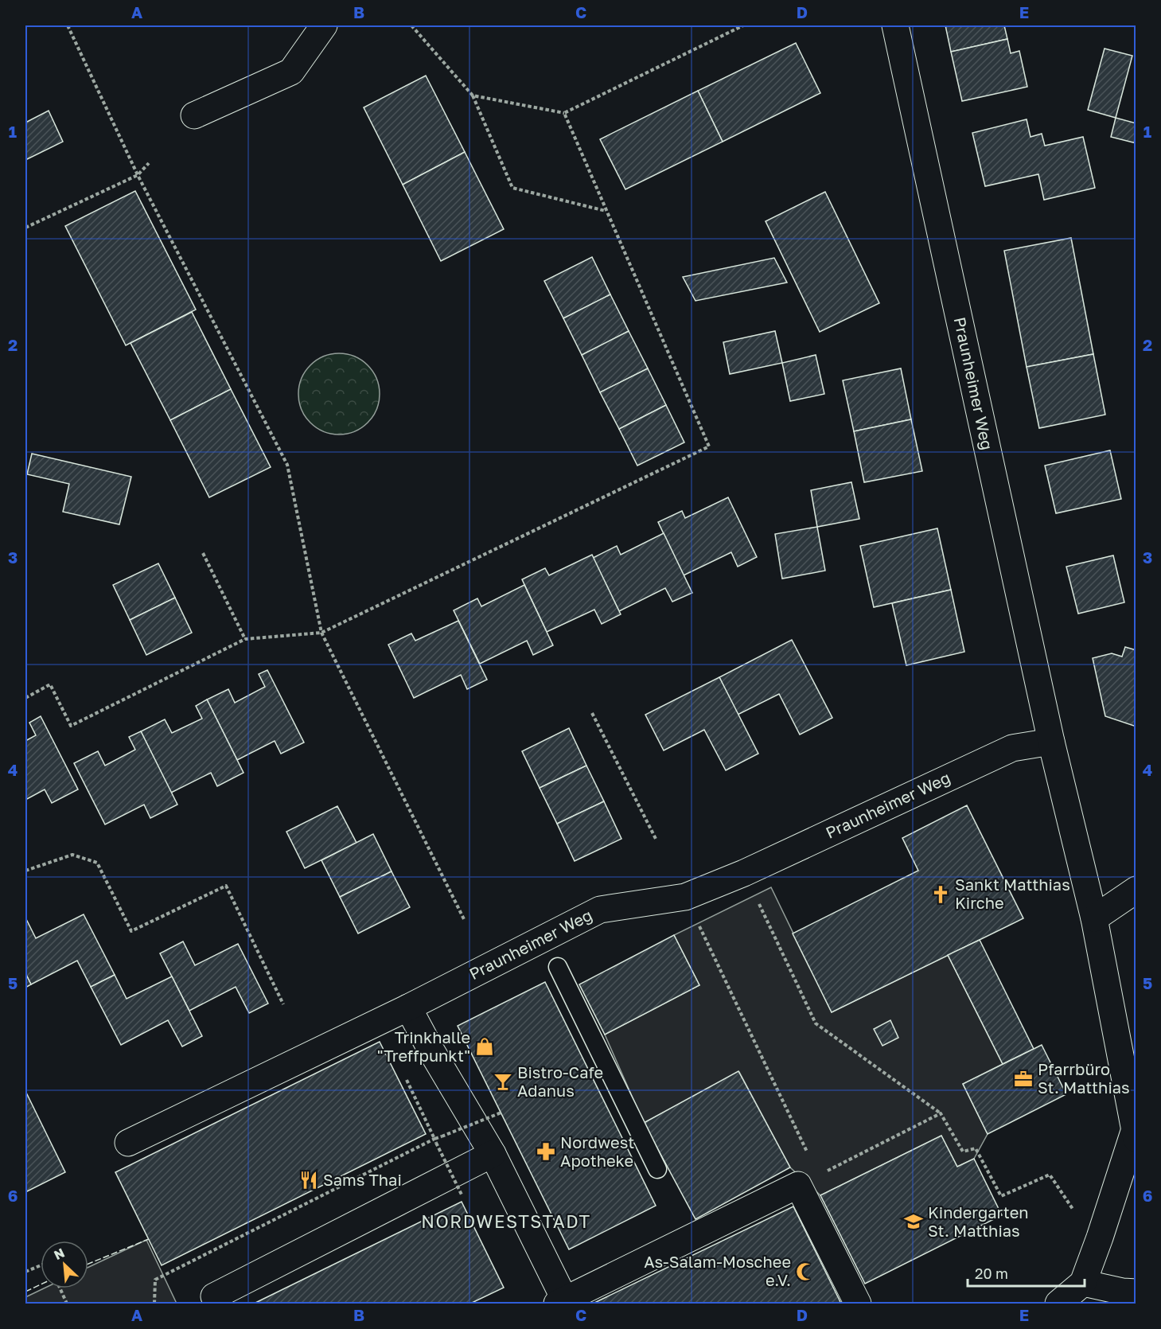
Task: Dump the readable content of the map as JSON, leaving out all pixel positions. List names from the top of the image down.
{
  "streets": {
    "street": ["Praunheimer Weg"]
  },
  "districts": ["NORDWESTSTADT"],
  "places": {
    "church": ["Sankt Matthias Kirche"],
    "shop": ["Trinkhalle \"Treffpunkt\""],
    "office": ["Pfarrbüro St. Matthias"],
    "bar": ["Bistro-Cafe Adanus"],
    "pharmacy": ["Nordwest Apotheke"],
    "restaurant": ["Sams Thai"],
    "school or university": ["Kindergarten St. Matthias"],
    "mosque": ["As-Salam-Moschee e.V."]
  },
  "scale_bar": "20 m",
  "north": "top left",
  "grid": {
    "columns": [
      "A",
      "B",
      "C",
      "D",
      "E"
    ],
    "rows": [
      "1",
      "2",
      "3",
      "4",
      "5",
      "6"
    ]
  }
}
